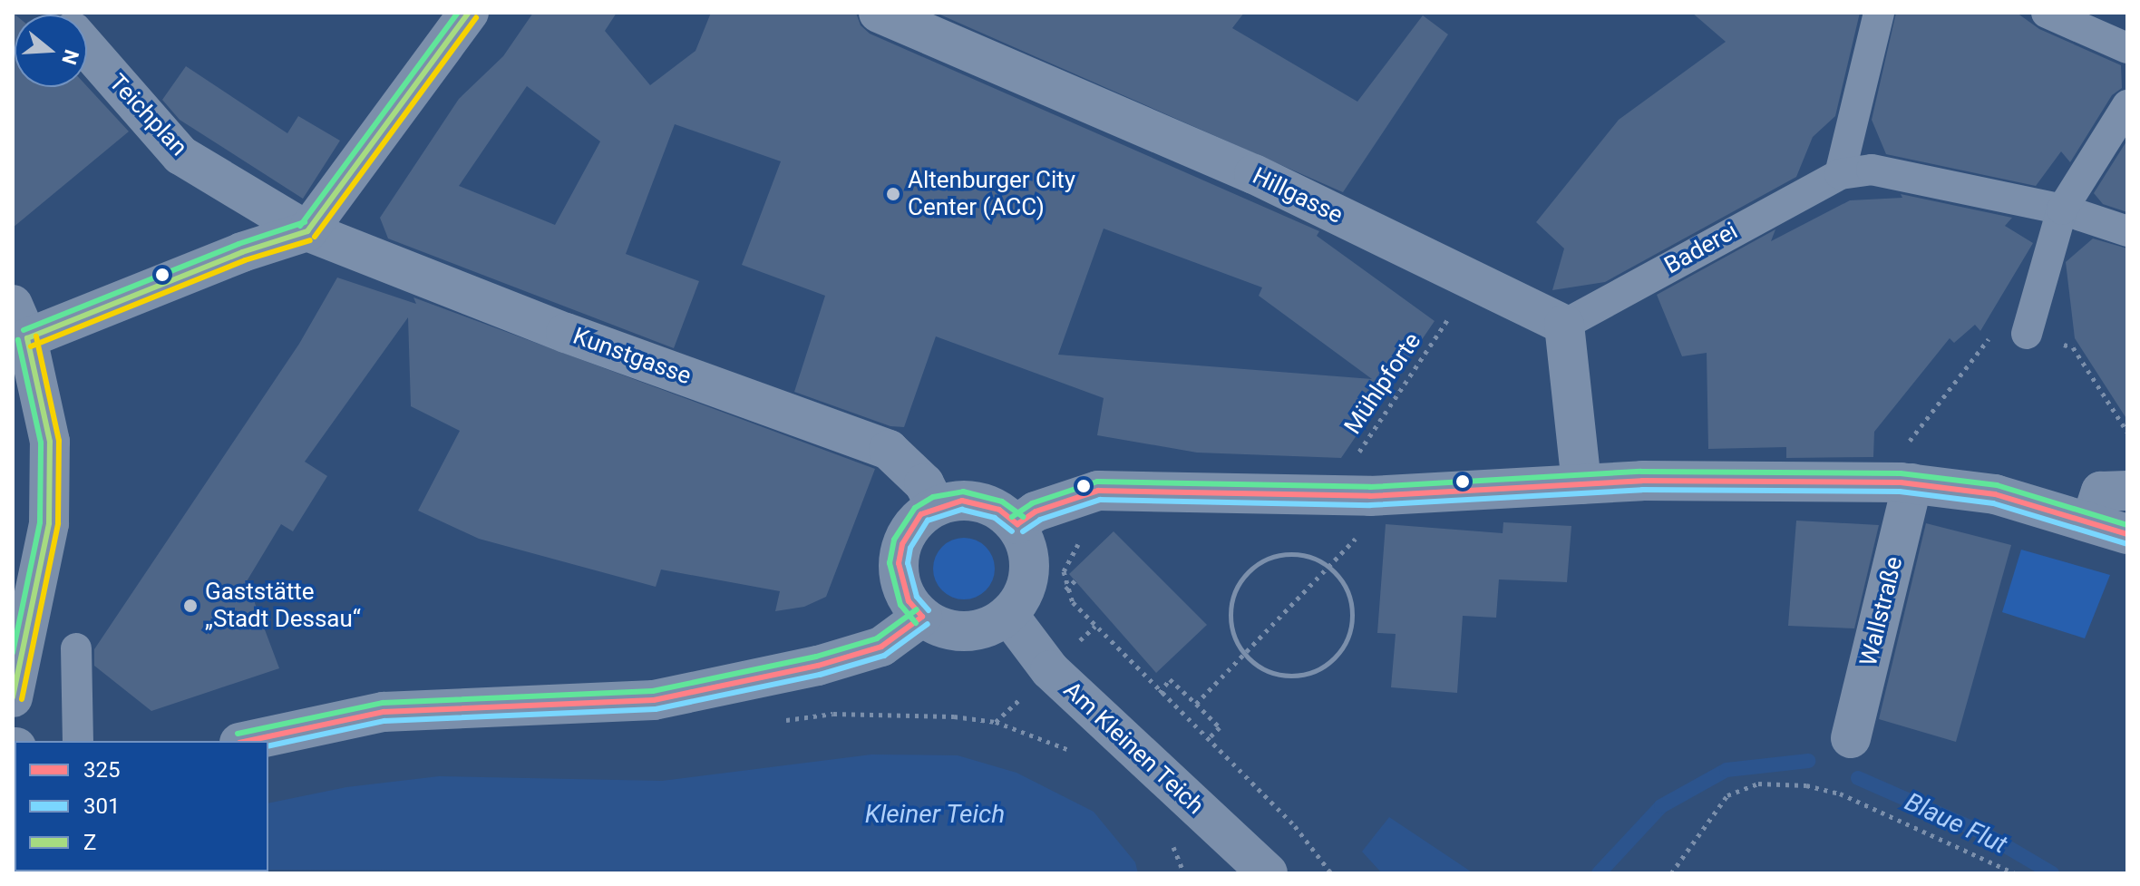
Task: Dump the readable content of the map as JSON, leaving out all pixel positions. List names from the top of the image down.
{
  "streets": {
    "street": [
      "Teichplan",
      "Hillgasse",
      "Baderei",
      "Kunstgasse",
      "Wallstraße",
      "Am Kleinen Teich"
    ],
    "path": ["Mühlpforte"]
  },
  "crossings": [
    ["Teichplan", "Kunstgasse"],
    ["Hillgasse", "Baderei"],
    ["Kunstgasse", "Am Kleinen Teich"]
  ],
  "water": ["Kleiner Teich", "Blaue Flut"],
  "places": ["Altenburger City Center (ACC)", "Gaststätte „Stadt Dessau“"],
  "lines": ["transit line Z", "transit line 325", "transit line 301"],
  "legend": ["325", "301", "Z"],
  "north": "right"
}
